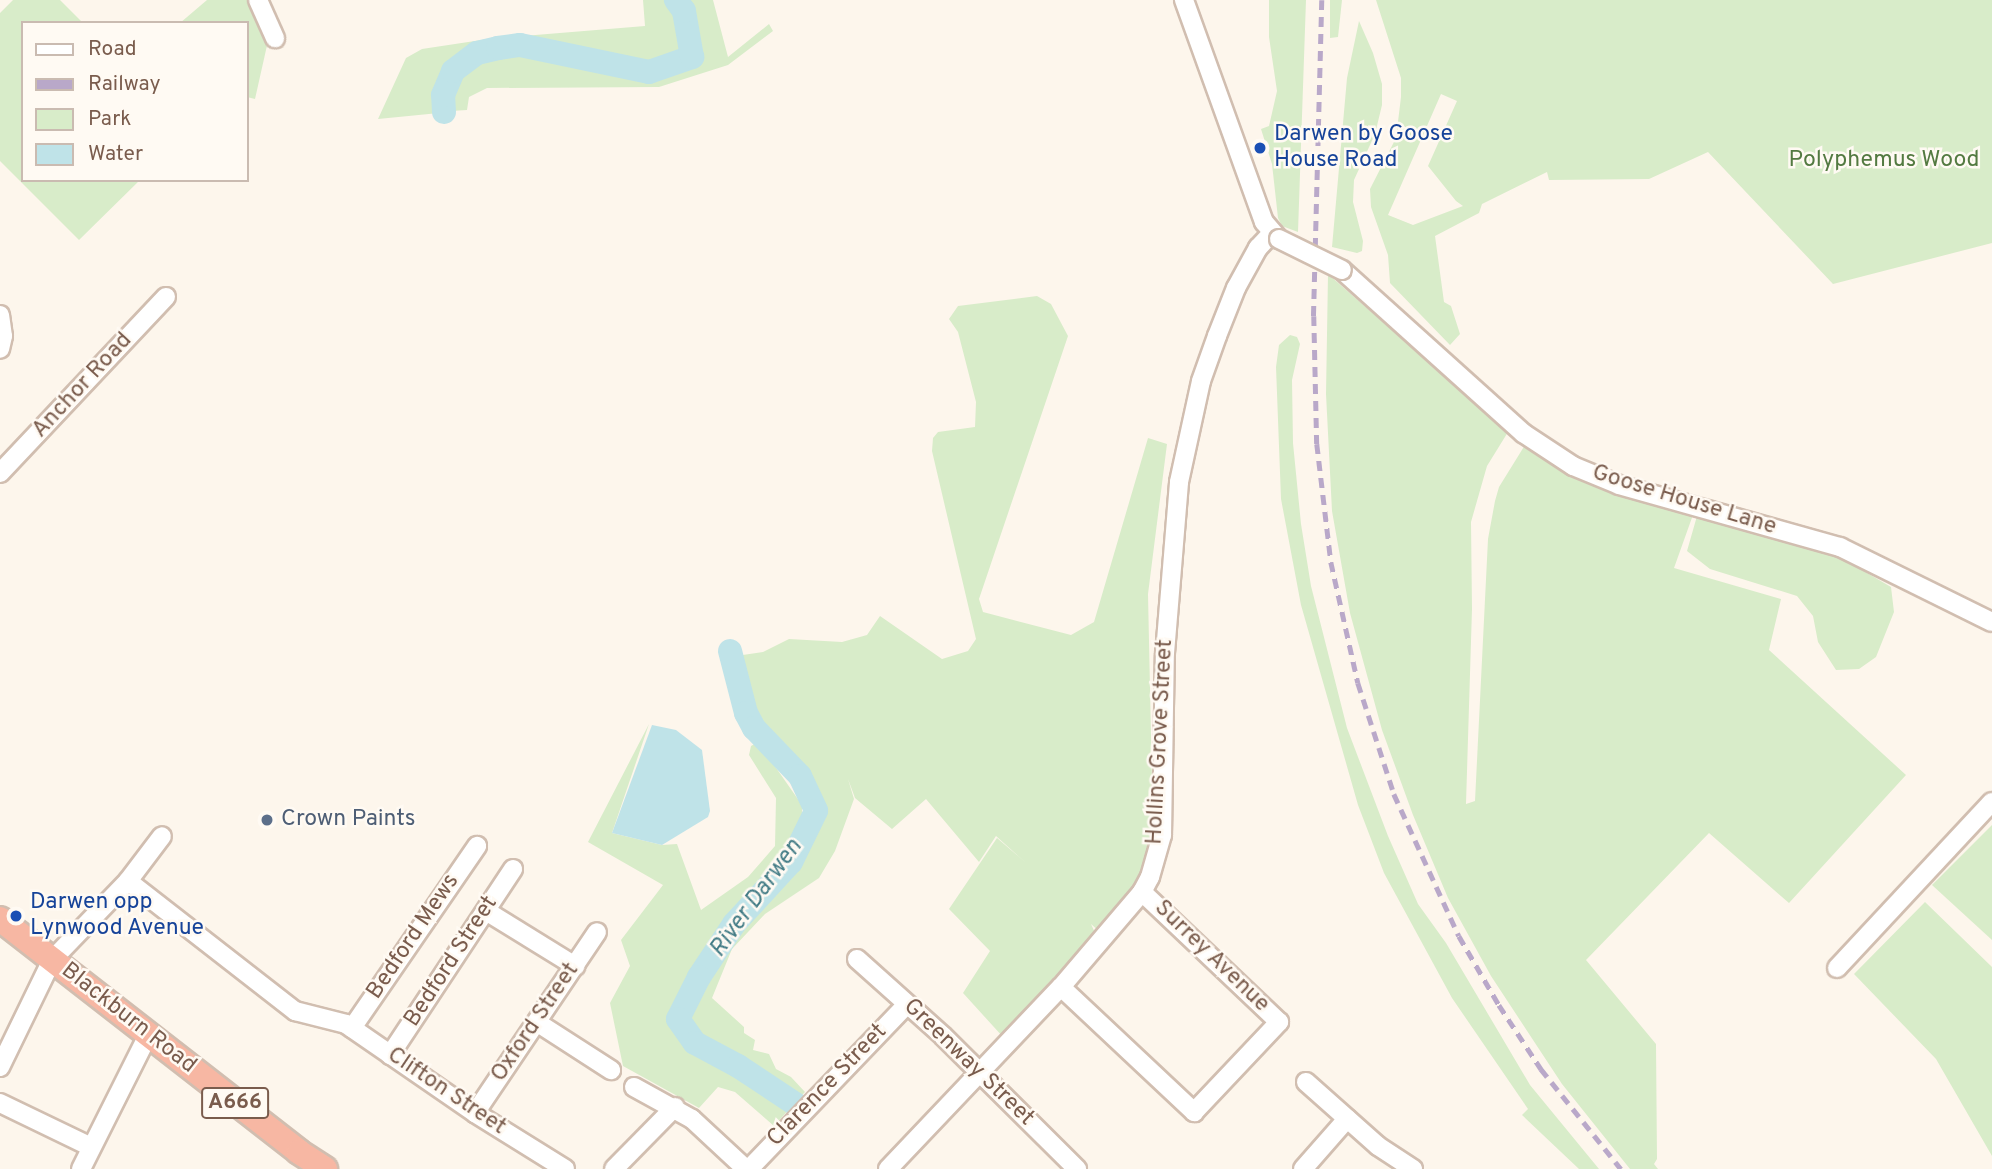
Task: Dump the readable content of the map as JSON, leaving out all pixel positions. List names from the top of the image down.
{
  "streets": {
    "highway": ["Blackburn Road", "A666"],
    "street": [
      "Anchor Road",
      "Goose House Lane",
      "Hollins Grove Street",
      "Bedford Mews",
      "Surrey Avenue",
      "Bedford Street",
      "Oxford Street",
      "Greenway Street",
      "Clarence Street",
      "Clifton Street"
    ]
  },
  "crossings": [
    ["Goose House Lane", "Hollins Grove Street"],
    ["Hollins Grove Street", "Surrey Avenue"],
    ["Hollins Grove Street", "Greenway Street"],
    ["Bedford Mews", "Clifton Street"],
    ["Bedford Street", "Clifton Street"],
    ["Oxford Street", "Clifton Street"],
    ["Greenway Street", "Clarence Street"]
  ],
  "water": ["River Darwen"],
  "parks": ["Polyphemus Wood"],
  "places": ["Darwen by Goose House Road", "Crown Paints", "Darwen opp Lynwood Avenue"],
  "legend": [
    "Road",
    "Railway",
    "Park",
    "Water"
  ]
}
